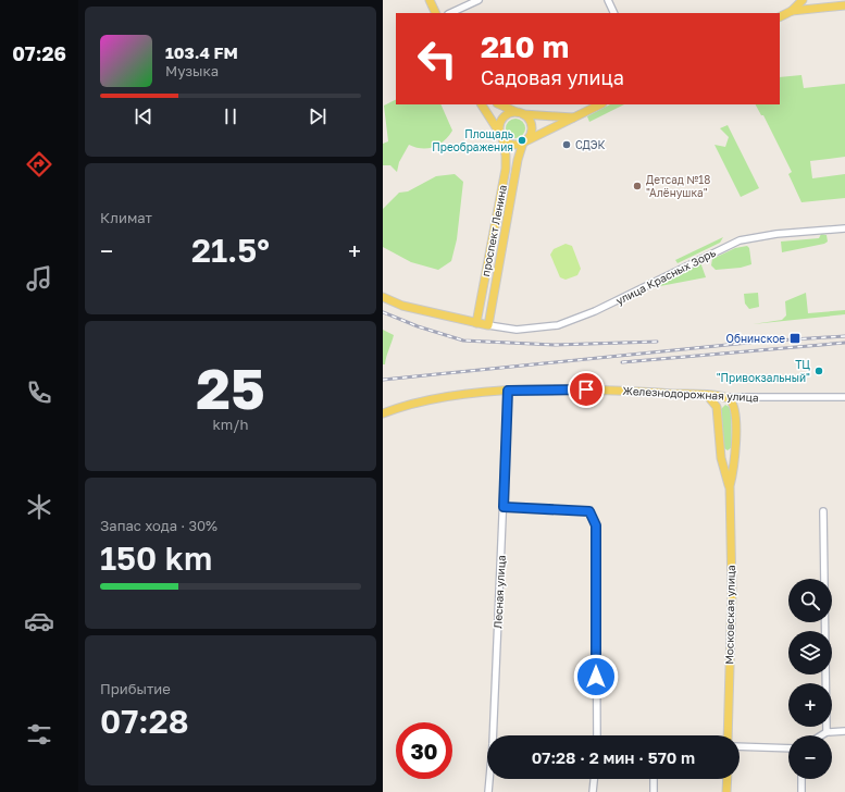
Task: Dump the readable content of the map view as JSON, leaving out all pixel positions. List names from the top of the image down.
{
  "streets": {
    "main road": ["проспект Ленина", "Железнодорожная улица", "Московская улица"],
    "street": ["улица Красных Зорь", "Лесная улица"]
  },
  "crossings": [
    ["проспект Ленина", "улица Красных Зорь"],
    ["Железнодорожная улица", "Лесная улица"]
  ],
  "places": {
    "other": [
      "Площадь Преображения",
      "СДЭК",
      "Детсад №18 \"Алёнушка\"",
      "ТЦ \"Привокзальный\""
    ],
    "transit": ["Обнинское"]
  },
  "page": {
    "tabs": "07:26",
    "turn": ["210 m", "Садовая улица"],
    "song": ["103.4 FM", "Музыка"],
    "tile": [
      "Климат",
      ["25", "km/h"],
      ["Запас хода · 30%", "150 km"],
      ["Прибытие", "07:28"]
    ],
    "heat": ["−", "21.5°", "+"],
    "map_buttons": ["+", "−"],
    "limit": "30",
    "trip": "07:28 · 2 мин · 570 m"
  }
}
